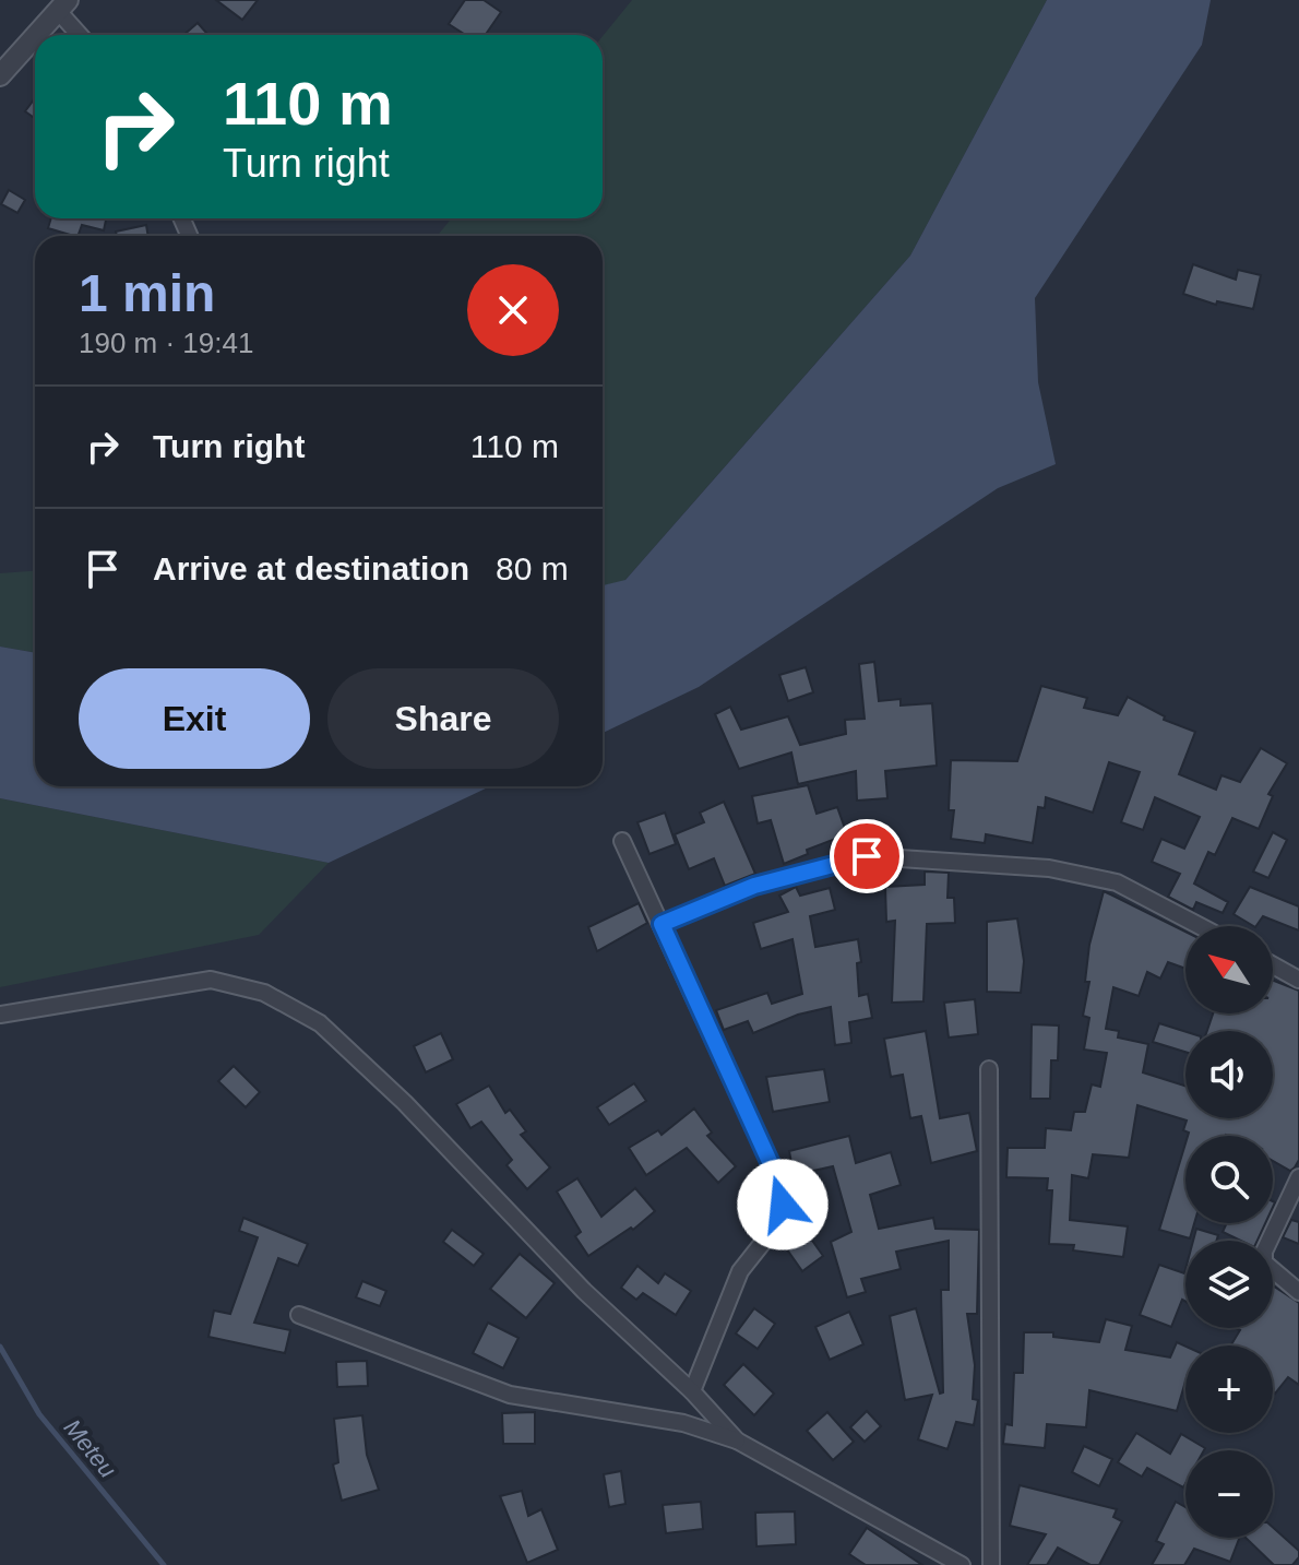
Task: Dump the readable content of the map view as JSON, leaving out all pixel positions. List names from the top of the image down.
{
  "water": ["Meteu"],
  "north": "top left",
  "page": {
    "turn": ["110 m", "Turn right"],
    "heading": ["1 min", "190 m · 19:41"],
    "list": [
      {
        "name": "Turn right",
        "value": "110 m"
      },
      {
        "name": "Arrive at destination",
        "value": "80 m"
      }
    ],
    "buttons": ["Exit", "Share"],
    "map_buttons": ["+", "−"]
  }
}
